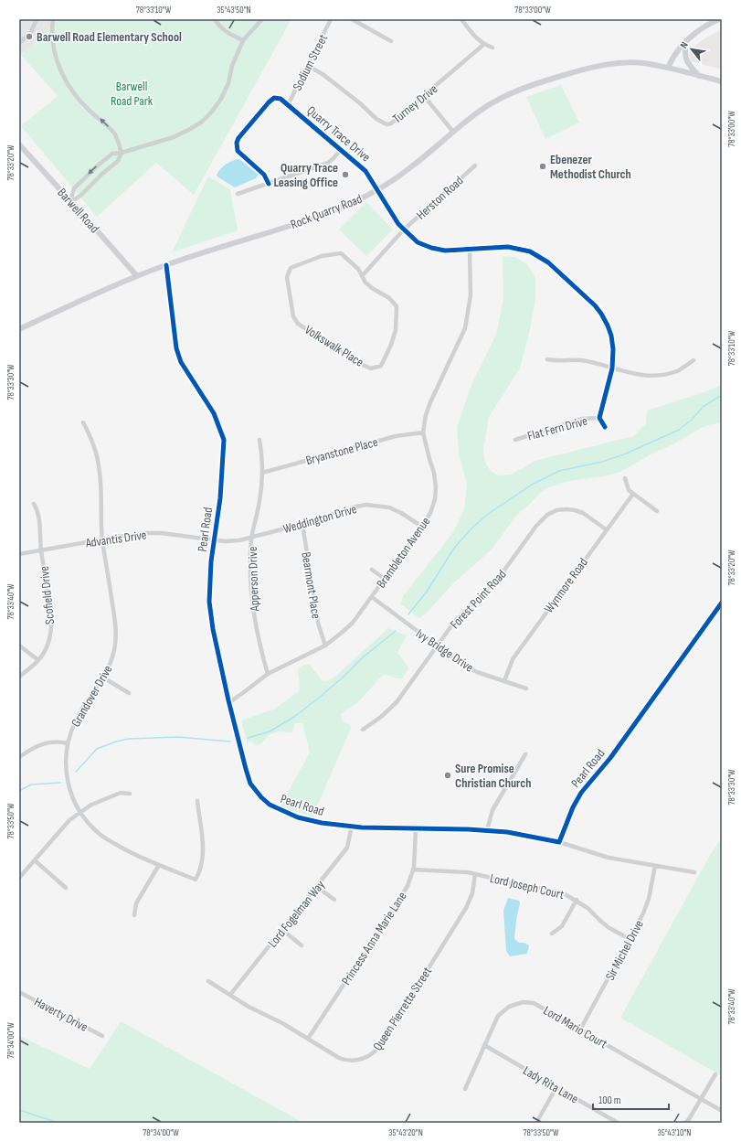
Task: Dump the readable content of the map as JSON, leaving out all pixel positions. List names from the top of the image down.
{
  "streets": {
    "main road": ["Barwell Road", "Rock Quarry Road"],
    "street": [
      "Sodium Street",
      "Turney Drive",
      "Quarry Trace Drive",
      "Herston Road",
      "Volkswalk Place",
      "Flat Fern Drive",
      "Bryanstone Place",
      "Weddington Drive",
      "Pearl Road",
      "Advantis Drive",
      "Brambleton Avenue",
      "Apperson Drive",
      "Bearmont Place",
      "Wynmore Road",
      "Scofield Drive",
      "Forest Point Road",
      "Ivy Bridge Drive",
      "Grandover Drive",
      "Lord Joseph Court",
      "Lord Fogelman Way",
      "Princess Anna Marie Lane",
      "Sir Michel Drive",
      "Queen Pierrette Street",
      "Haverty Drive",
      "Lord Mario Court",
      "Lady Rita Lane"
    ]
  },
  "crossings": [
    ["Sodium Street", "Turney Drive"],
    ["Sodium Street", "Quarry Trace Drive"],
    ["Quarry Trace Drive", "Herston Road"],
    ["Quarry Trace Drive", "Rock Quarry Road"],
    ["Quarry Trace Drive", "Flat Fern Drive"],
    ["Quarry Trace Drive", "Brambleton Avenue"],
    ["Herston Road", "Volkswalk Place"],
    ["Barwell Road", "Rock Quarry Road"],
    ["Rock Quarry Road", "Pearl Road"],
    ["Bryanstone Place", "Brambleton Avenue"],
    ["Bryanstone Place", "Apperson Drive"],
    ["Weddington Drive", "Pearl Road"],
    ["Weddington Drive", "Advantis Drive"],
    ["Weddington Drive", "Brambleton Avenue"],
    ["Weddington Drive", "Apperson Drive"],
    ["Weddington Drive", "Bearmont Place"],
    ["Pearl Road", "Advantis Drive"],
    ["Pearl Road", "Brambleton Avenue"],
    ["Pearl Road", "Lord Fogelman Way"],
    ["Pearl Road", "Princess Anna Marie Lane"],
    ["Pearl Road", "Sir Michel Drive"],
    ["Advantis Drive", "Scofield Drive"],
    ["Advantis Drive", "Grandover Drive"],
    ["Brambleton Avenue", "Apperson Drive"],
    ["Brambleton Avenue", "Bearmont Place"],
    ["Brambleton Avenue", "Ivy Bridge Drive"],
    ["Wynmore Road", "Forest Point Road"],
    ["Wynmore Road", "Ivy Bridge Drive"],
    ["Forest Point Road", "Ivy Bridge Drive"],
    ["Lord Joseph Court", "Princess Anna Marie Lane"],
    ["Lord Joseph Court", "Sir Michel Drive"],
    ["Lord Joseph Court", "Queen Pierrette Street"],
    ["Lord Fogelman Way", "Queen Pierrette Street"],
    ["Princess Anna Marie Lane", "Queen Pierrette Street"],
    ["Sir Michel Drive", "Lord Mario Court"],
    ["Lord Mario Court", "Lady Rita Lane"]
  ],
  "parks": ["Barwell Road Park"],
  "places": [
    "Barwell Road Elementary School",
    "Ebenezer Methodist Church",
    "Quarry Trace Leasing Office",
    "Sure Promise Christian Church"
  ],
  "scale_bar": "100 m",
  "north": "top left",
  "coordinates": [
    "78°33'10\"W",
    "35°43'50\"N",
    "78°33'00\"W",
    "78°33'20\"W",
    "78°33'30\"W",
    "78°33'40\"W",
    "78°33'50\"W",
    "78°34'00\"W",
    "35°43'20\"N",
    "35°43'10\"N"
  ]
}
